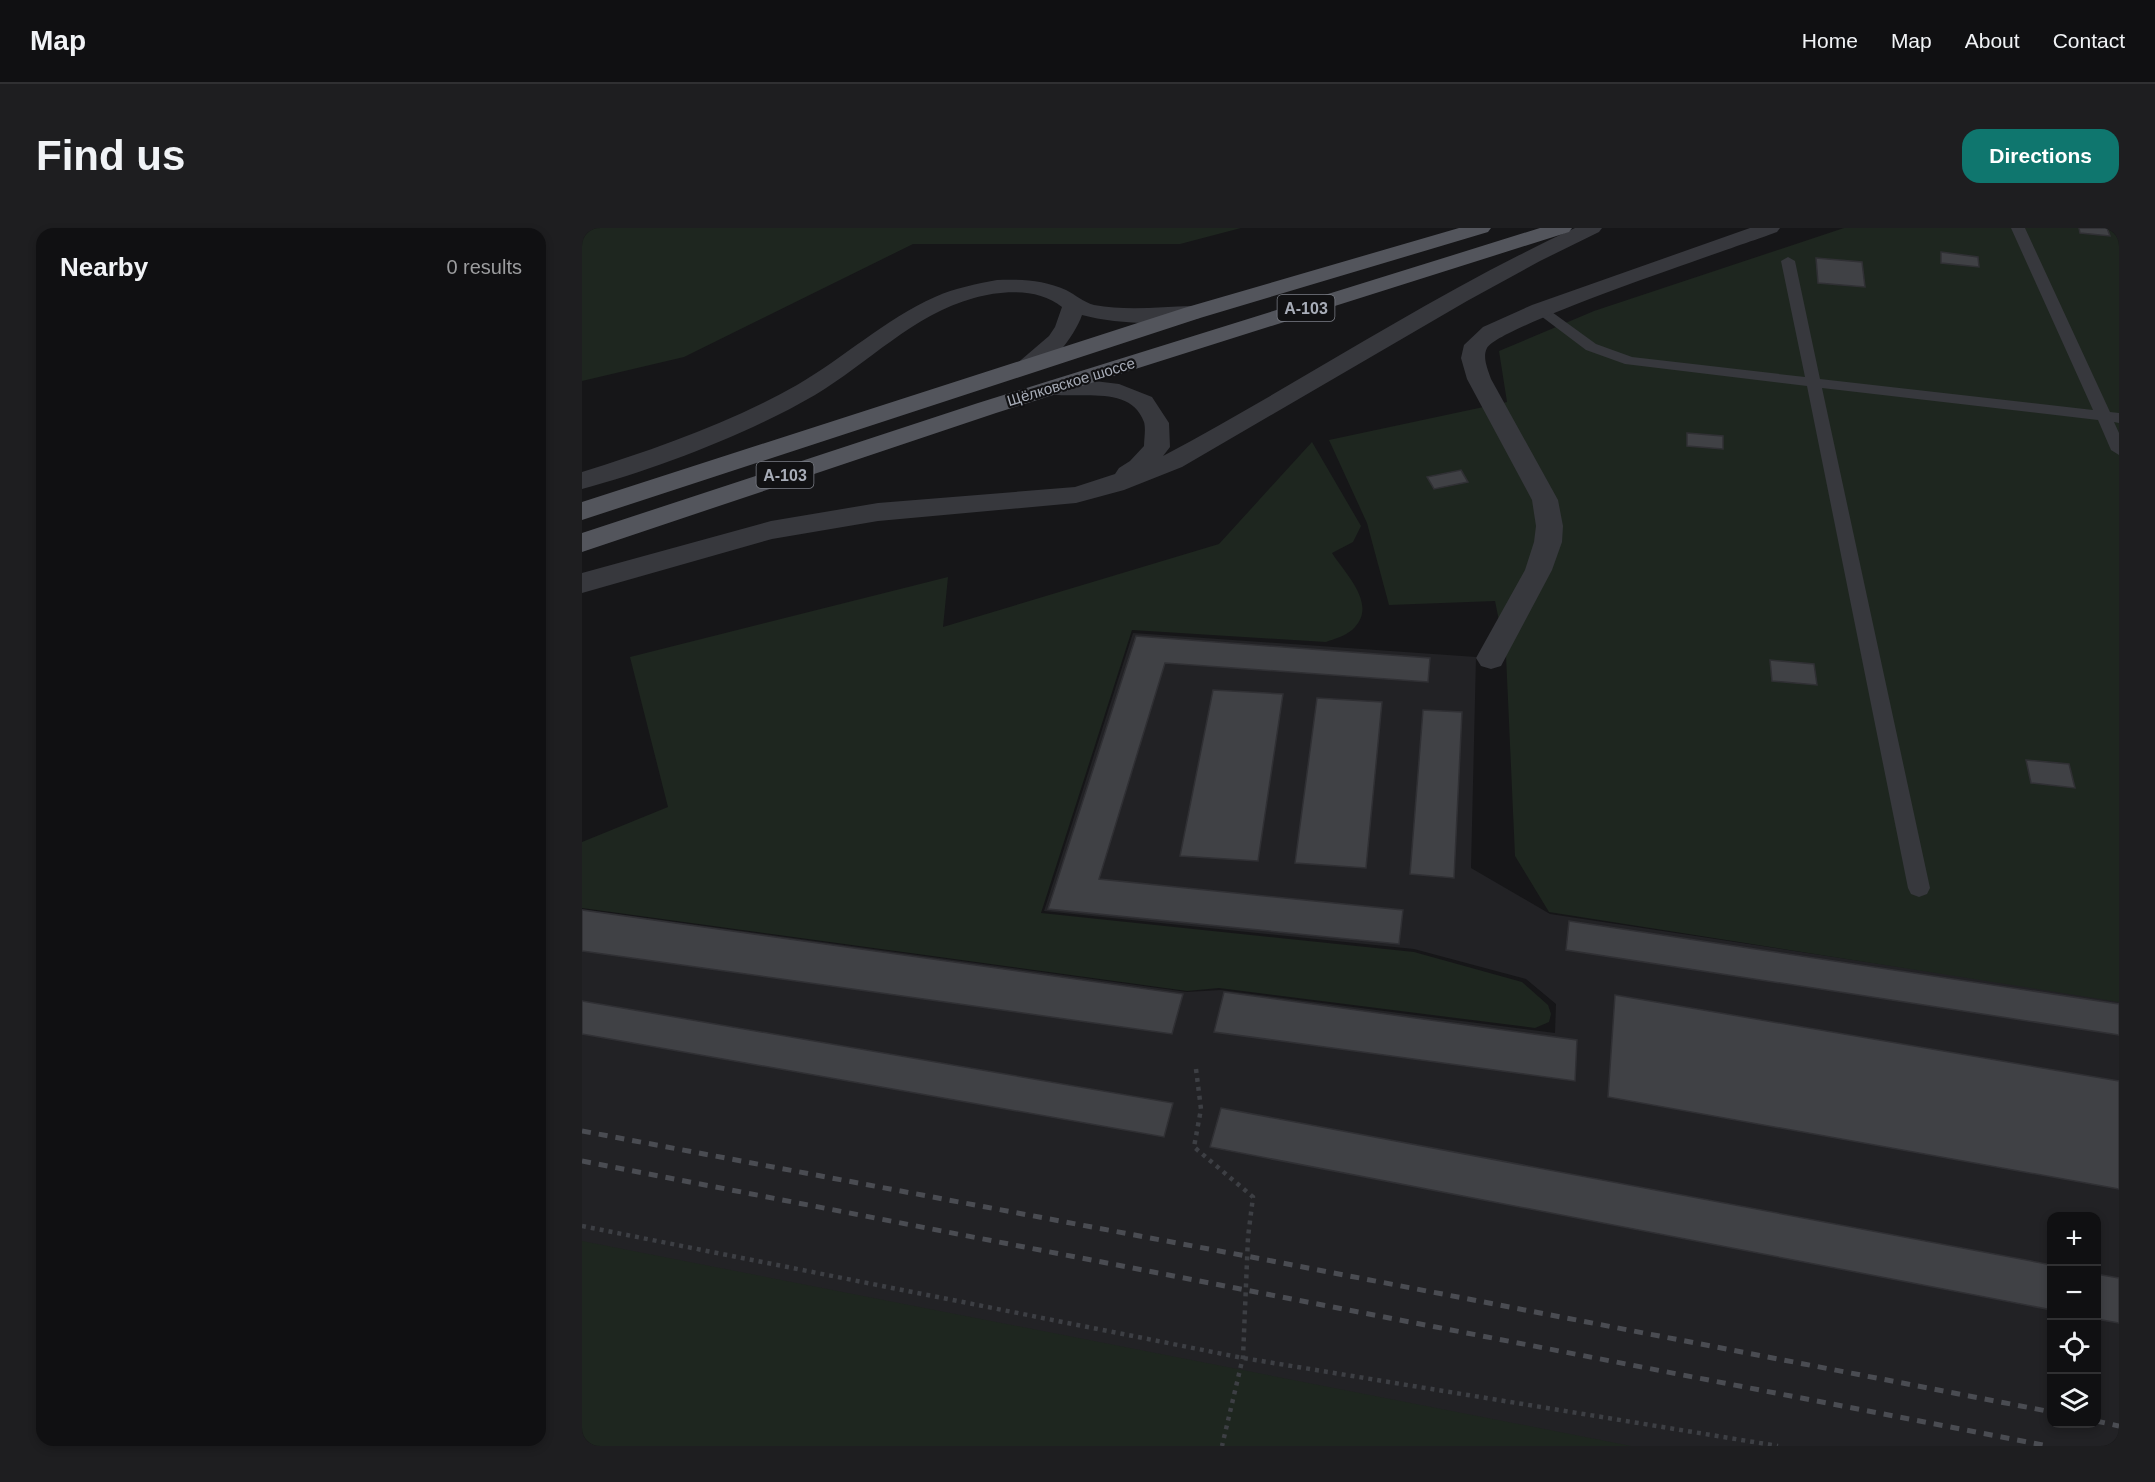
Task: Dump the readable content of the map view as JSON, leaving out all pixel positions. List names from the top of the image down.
{
  "streets": {
    "main road": ["А-103", "Щёлковское шоссе"]
  },
  "page": {
    "header": "Map",
    "nav": [
      "Home",
      "Map",
      "About",
      "Contact"
    ],
    "buttons": "Directions",
    "title": "Find us",
    "heading": ["Nearby", "0 results"],
    "map_buttons": ["+", "−"]
  }
}
